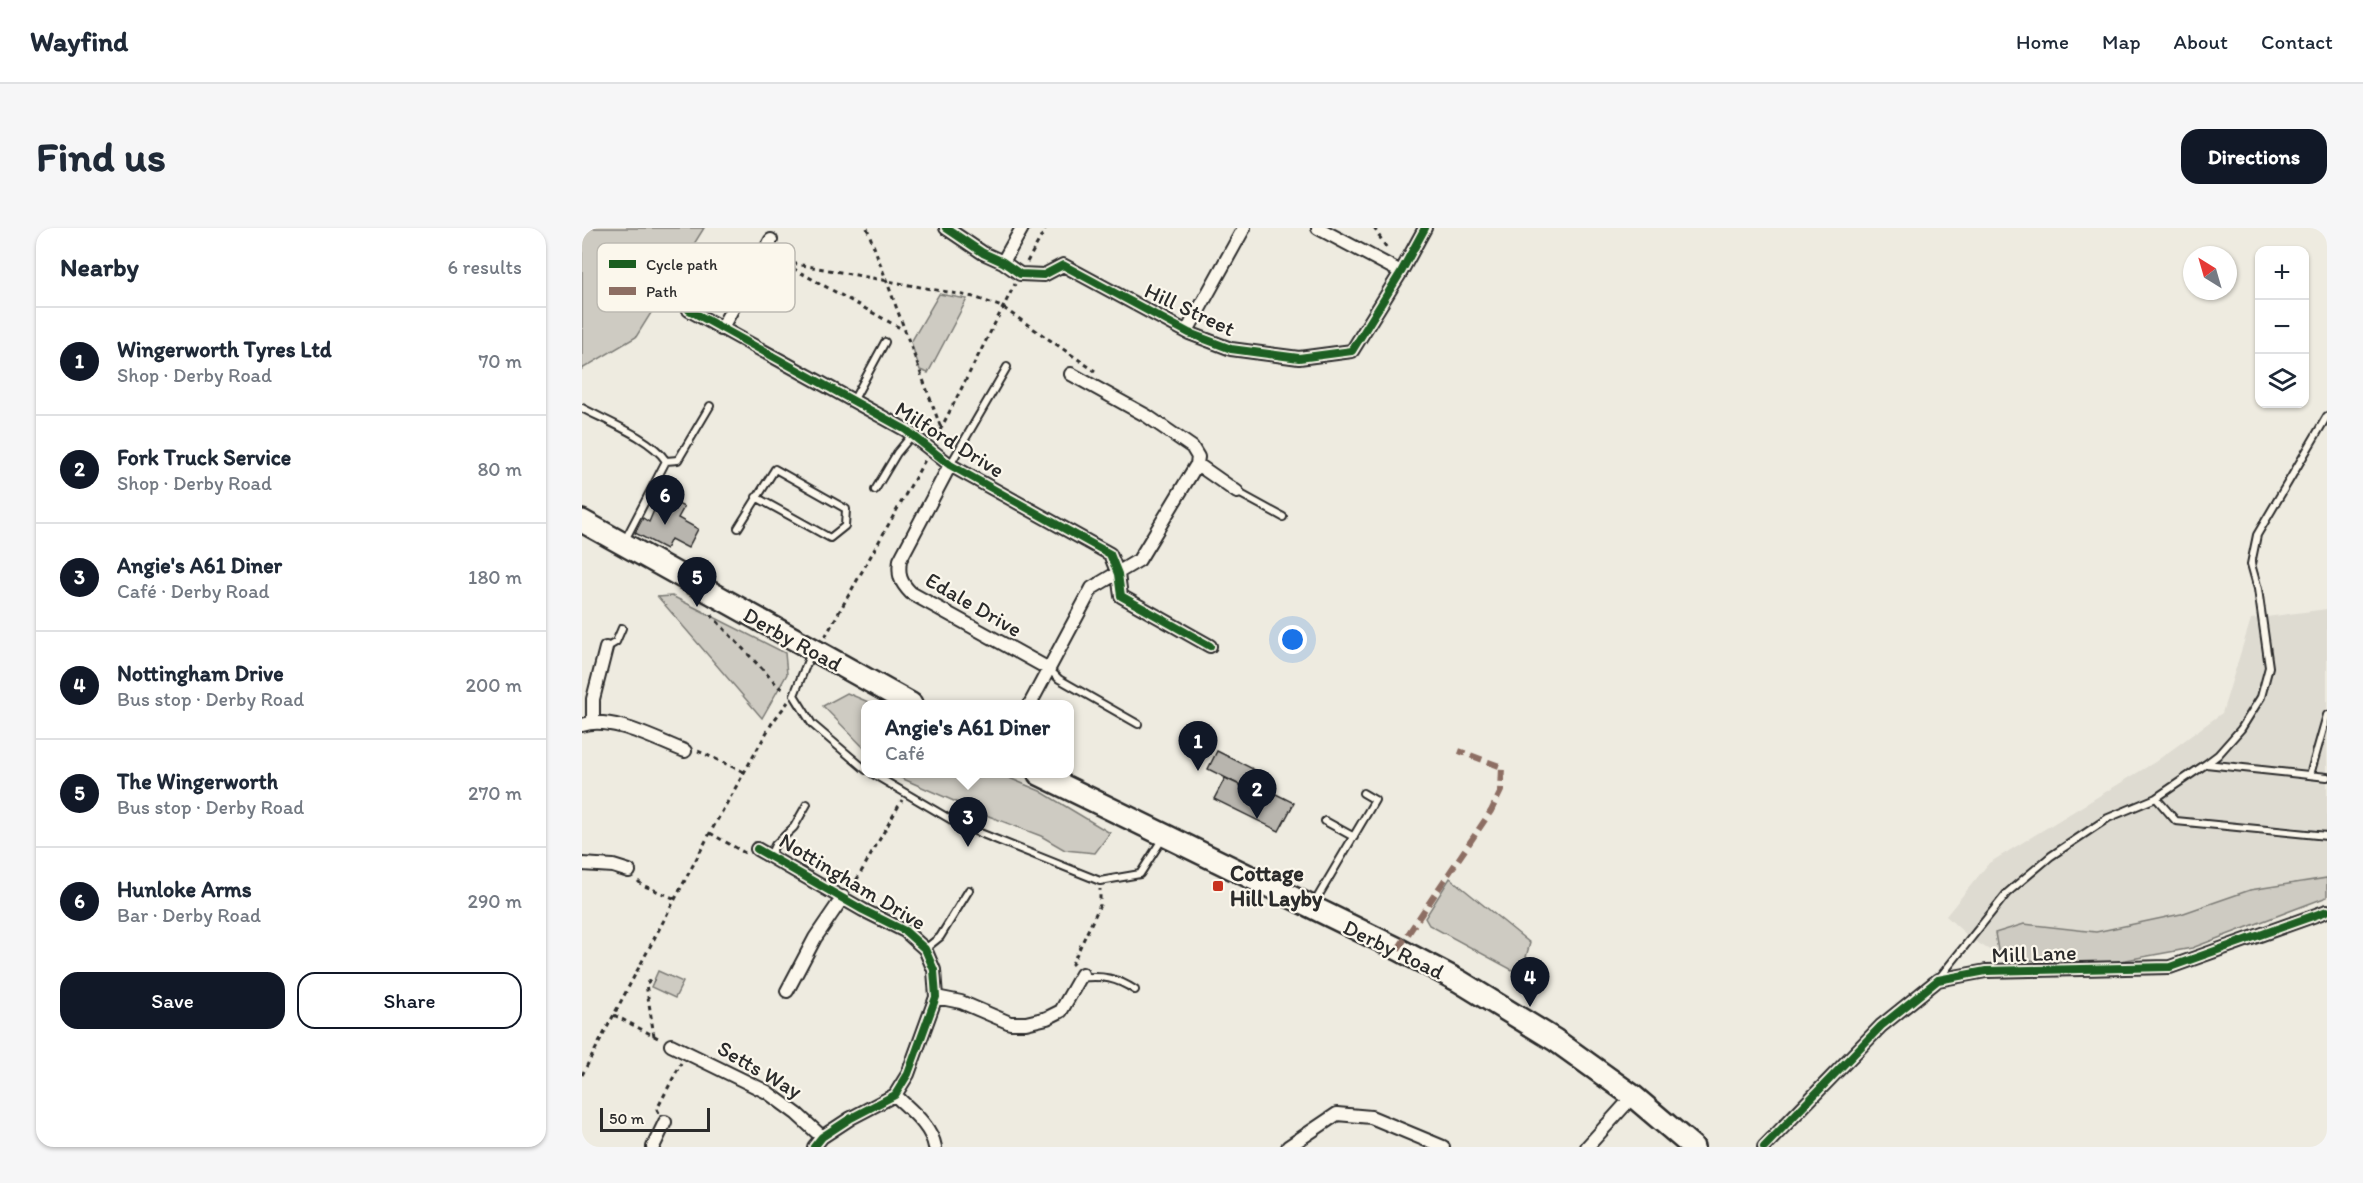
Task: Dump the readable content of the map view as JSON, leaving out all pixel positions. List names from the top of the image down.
{
  "streets": {
    "highway": ["Derby Road"],
    "street": [
      "Hill Street",
      "Milford Drive",
      "Edale Drive",
      "Nottingham Drive",
      "Mill Lane",
      "Setts Way"
    ]
  },
  "crossings": [
    ["Milford Drive", "Edale Drive"]
  ],
  "places": {
    "transit": ["Cottage Hill Layby"]
  },
  "legend": ["Cycle path", "Path"],
  "scale_bar": "50 m",
  "north": "top left",
  "page": {
    "header": "Wayfind",
    "nav": [
      "Home",
      "Map",
      "About",
      "Contact"
    ],
    "buttons": [
      "Directions",
      ["Save", "Share"]
    ],
    "title": "Find us",
    "heading": ["Nearby", "6 results"],
    "map_buttons": ["+", "−"],
    "list": [
      {
        "mark": "1",
        "name": "Wingerworth Tyres Ltd",
        "note": "Shop · Derby Road",
        "value": "70 m"
      },
      {
        "mark": "2",
        "name": "Fork Truck Service",
        "note": "Shop · Derby Road",
        "value": "80 m"
      },
      {
        "mark": "3",
        "name": "Angie's A61 Diner",
        "note": "Café · Derby Road",
        "value": "180 m"
      },
      {
        "mark": "4",
        "name": "Nottingham Drive",
        "note": "Bus stop · Derby Road",
        "value": "200 m"
      },
      {
        "mark": "5",
        "name": "The Wingerworth",
        "note": "Bus stop · Derby Road",
        "value": "270 m"
      },
      {
        "mark": "6",
        "name": "Hunloke Arms",
        "note": "Bar · Derby Road",
        "value": "290 m"
      }
    ],
    "pins": [
      "6",
      "5",
      "1",
      "2",
      "3",
      "4"
    ],
    "popup": ["Angie's A61 Diner", "Café"],
    "scale": "50 m"
  }
}
